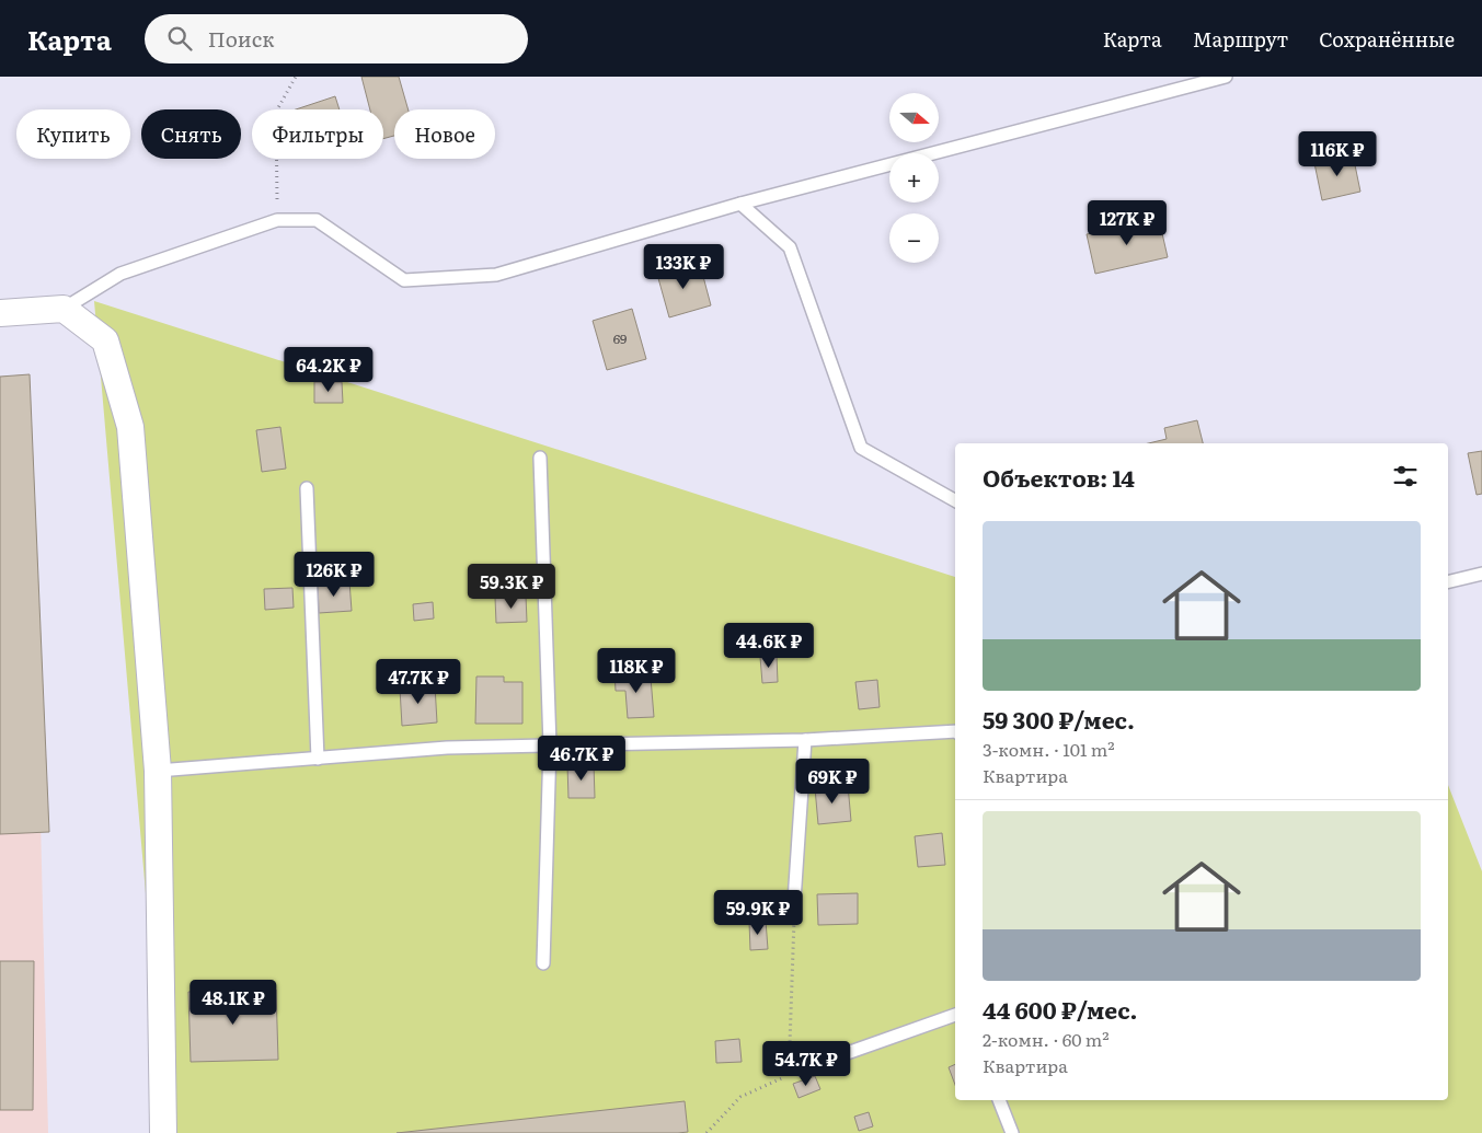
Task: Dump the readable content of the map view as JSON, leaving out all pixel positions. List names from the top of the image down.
{
  "house_numbers": ["69"],
  "north": "right",
  "page": {
    "header": "Карта",
    "search": "Поиск",
    "nav": ["Карта", "Маршрут", "Сохранённые"],
    "map_buttons": ["+", "−"],
    "chip": [
      "Купить",
      "Снять",
      "Фильтры",
      "Новое"
    ],
    "price": [
      "116K ₽",
      "127K ₽",
      "133K ₽",
      "64.2K ₽",
      "126K ₽",
      "59.3K ₽",
      "44.6K ₽",
      "118K ₽",
      "47.7K ₽",
      "46.7K ₽",
      "69K ₽",
      "59.9K ₽",
      "48.1K ₽",
      "54.7K ₽"
    ],
    "heading": "Объектов: 14",
    "list": [
      {
        "name": "59 300 ₽/мес.",
        "note": "3-комн. · 101 m² · Квартира"
      },
      {
        "name": "44 600 ₽/мес.",
        "note": "2-комн. · 60 m² · Квартира"
      }
    ]
  }
}
